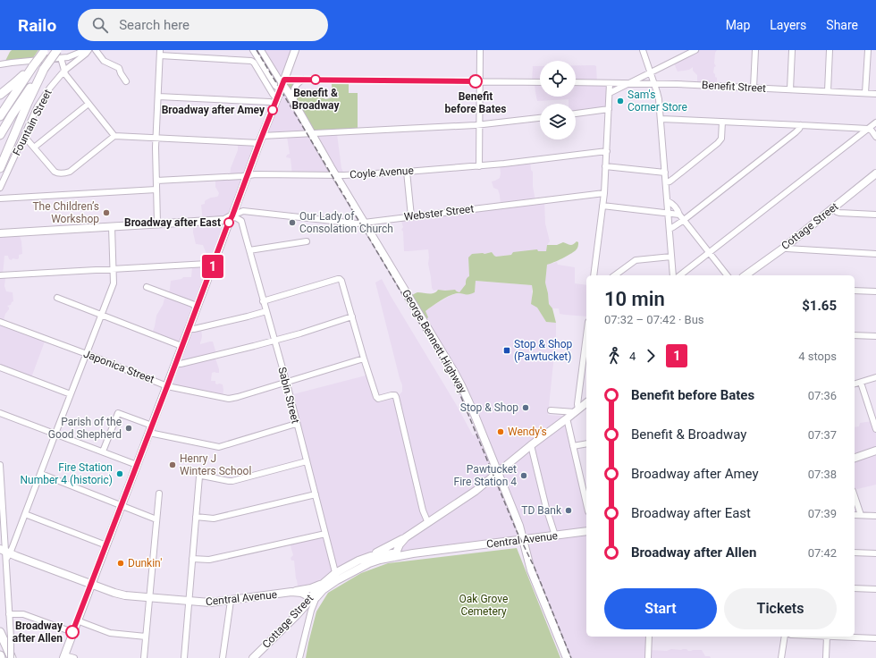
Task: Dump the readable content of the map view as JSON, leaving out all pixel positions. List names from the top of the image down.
{
  "streets": {
    "main road": ["Cottage Street", "George Bennett Highway", "Central Avenue"],
    "street": [
      "Benefit Street",
      "Fountain Street",
      "Coyle Avenue",
      "Webster Street",
      "Japonica Street",
      "Sabin Street"
    ]
  },
  "crossings": [
    ["Coyle Avenue", "George Bennett Highway"],
    ["Webster Street", "George Bennett Highway"],
    ["Webster Street", "Sabin Street"],
    ["Cottage Street", "Central Avenue"],
    ["George Bennett Highway", "Central Avenue"],
    ["Japonica Street", "Sabin Street"],
    ["Sabin Street", "Central Avenue"]
  ],
  "parks": ["Oak Grove Cemetery"],
  "places": {
    "other": [
      "Benefit & Broadway",
      "Benefit before Bates",
      "Sam's Corner Store",
      "Broadway after Amey",
      "The Children’s Workshop",
      "Broadway after East",
      "Our Lady of Consolation Church",
      "Stop & Shop",
      "Parish of the Good Shepherd",
      "Wendy's",
      "Henry J Winters School",
      "Fire Station Number 4 (historic)",
      "Pawtucket Fire Station 4",
      "TD Bank",
      "Dunkin'",
      "Broadway after Allen"
    ],
    "transit": ["Stop & Shop (Pawtucket)"]
  },
  "lines": ["bus line 1"],
  "page": {
    "header": "Railo",
    "search": "Search here",
    "nav": ["Map", "Layers", "Share"],
    "on_map": "1",
    "heading": ["10 min", "07:32 – 07:42 · Bus", "$1.65"],
    "legs": ["4", "1", "4 stops"],
    "list": [
      {
        "name": "Benefit before Bates",
        "value": "07:36"
      },
      {
        "name": "Benefit & Broadway",
        "value": "07:37"
      },
      {
        "name": "Broadway after Amey",
        "value": "07:38"
      },
      {
        "name": "Broadway after East",
        "value": "07:39"
      },
      {
        "name": "Broadway after Allen",
        "value": "07:42"
      }
    ],
    "buttons": ["Start", "Tickets"]
  }
}
